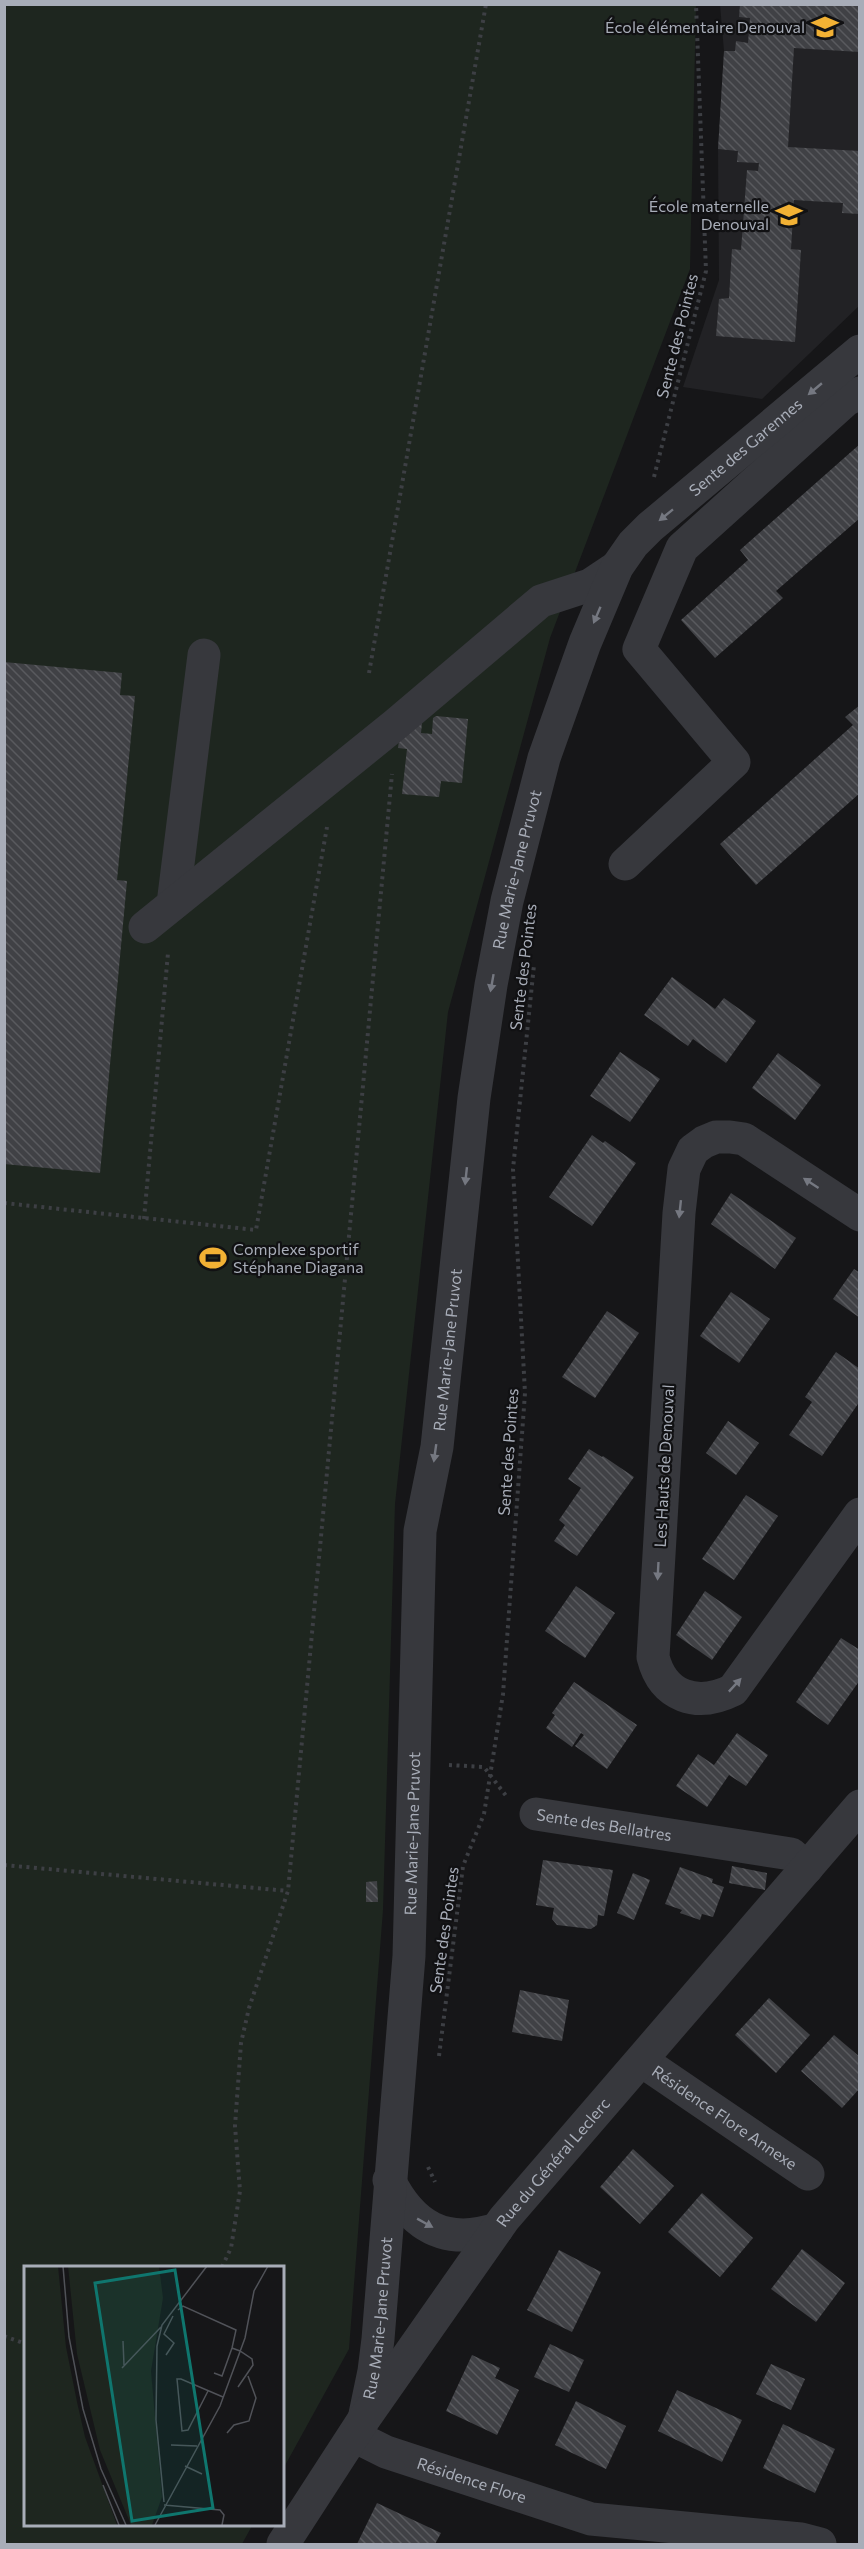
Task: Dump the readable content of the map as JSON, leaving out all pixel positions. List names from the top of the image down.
{
  "streets": {
    "street": [
      "Sente des Garennes",
      "Rue Marie-Jane Pruvot",
      "Les Hauts de Denouval",
      "Sente des Bellatres",
      "Résidence Flore Annexe",
      "Rue du Général Leclerc",
      "Résidence Flore"
    ],
    "path": ["Sente des Pointes"]
  },
  "crossings": [
    ["Sente des Pointes", "Sente des Bellatres"],
    ["Sente des Garennes", "Rue Marie-Jane Pruvot"],
    ["Rue Marie-Jane Pruvot", "Sente des Bellatres"],
    ["Rue Marie-Jane Pruvot", "Rue du Général Leclerc"],
    ["Rue Marie-Jane Pruvot", "Résidence Flore"],
    ["Sente des Bellatres", "Rue du Général Leclerc"],
    ["Résidence Flore Annexe", "Rue du Général Leclerc"],
    ["Rue du Général Leclerc", "Résidence Flore"]
  ],
  "one_way": ["Rue Marie-Jane Pruvot"],
  "places": {
    "school or university": ["École élémentaire Denouval", "École maternelle Denouval"],
    "sports": ["Complexe sportif Stéphane Diagana"]
  }
}
